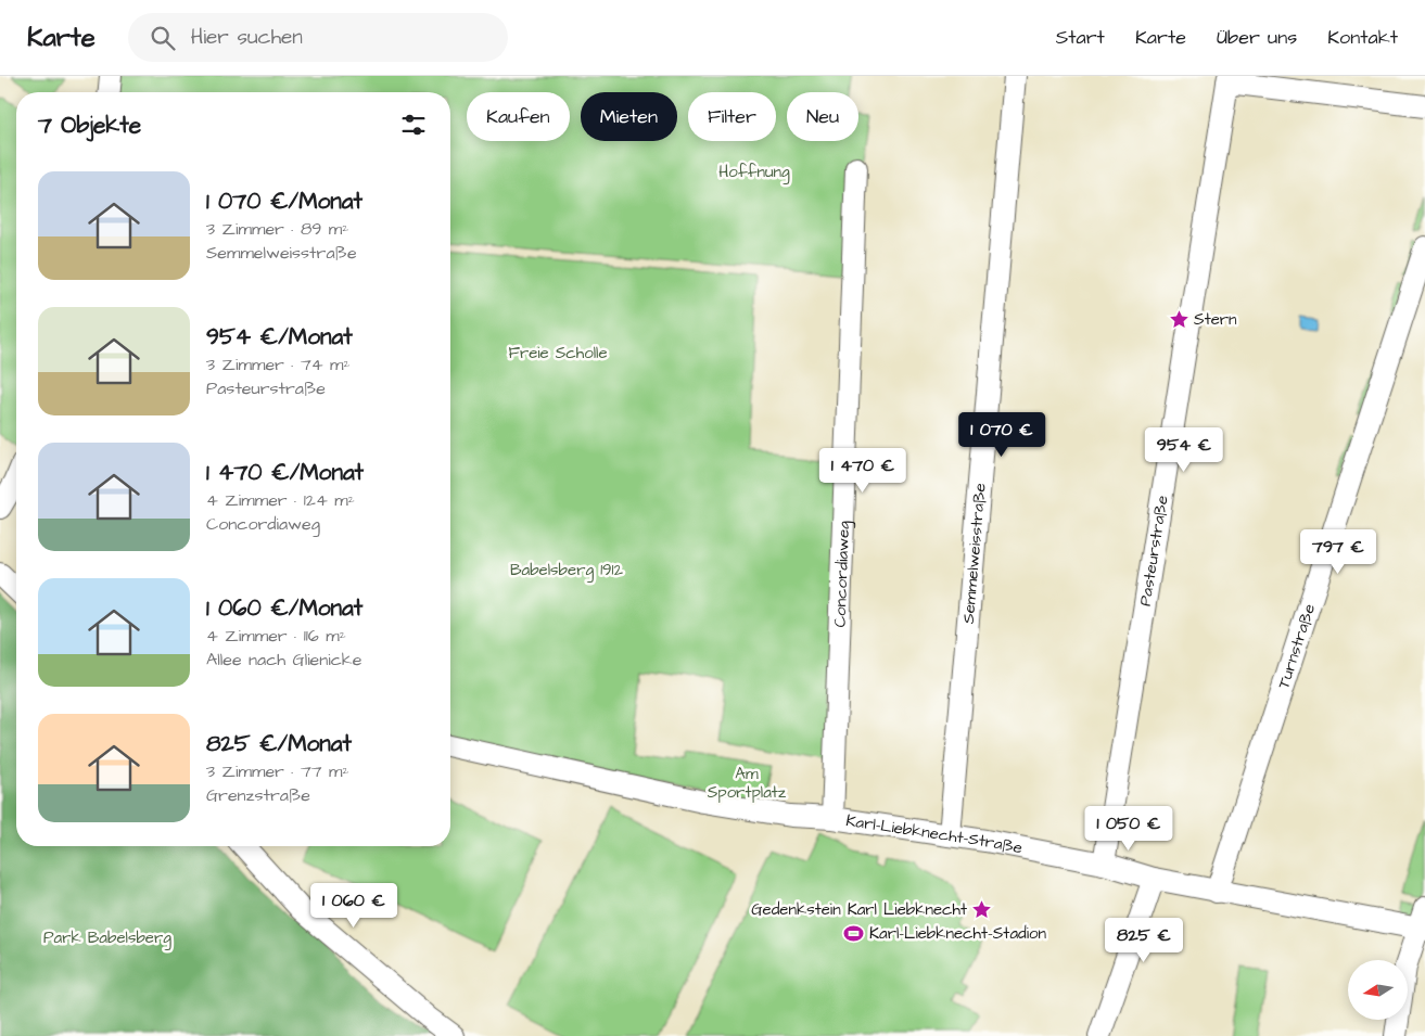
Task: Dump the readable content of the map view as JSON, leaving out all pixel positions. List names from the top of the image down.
{
  "streets": {
    "street": [
      "Pasteurstraße",
      "Semmelweisstraße",
      "Concordiaweg",
      "Turnstraße",
      "Karl-Liebknecht-Straße"
    ]
  },
  "crossings": [
    ["Pasteurstraße", "Karl-Liebknecht-Straße"],
    ["Semmelweisstraße", "Karl-Liebknecht-Straße"],
    ["Concordiaweg", "Karl-Liebknecht-Straße"],
    ["Turnstraße", "Karl-Liebknecht-Straße"]
  ],
  "parks": [
    "Hoffnung",
    "Freie Scholle",
    "Babelsberg 1912",
    "Am Sportplatz",
    "Park Babelsberg"
  ],
  "places": {
    "place": ["Stern", "Gedenkstein Karl Liebknecht"],
    "sports": ["Karl-Liebknecht-Stadion"]
  },
  "north": "left",
  "page": {
    "header": "Karte",
    "search": "Hier suchen",
    "nav": [
      "Start",
      "Karte",
      "Über uns",
      "Kontakt"
    ],
    "chip": [
      "Kaufen",
      "Mieten",
      "Filter",
      "Neu"
    ],
    "heading": "7 Objekte",
    "list": [
      {
        "name": "1 070 €/Monat",
        "note": "3 Zimmer · 89 m² · Semmelweisstraße"
      },
      {
        "name": "954 €/Monat",
        "note": "3 Zimmer · 74 m² · Pasteurstraße"
      },
      {
        "name": "1 470 €/Monat",
        "note": "4 Zimmer · 124 m² · Concordiaweg"
      },
      {
        "name": "1 060 €/Monat",
        "note": "4 Zimmer · 116 m² · Allee nach Glienicke"
      },
      {
        "name": "825 €/Monat",
        "note": "3 Zimmer · 77 m² · Grenzstraße"
      }
    ],
    "price": [
      "1 070 €",
      "954 €",
      "1 470 €",
      "797 €",
      "1 050 €",
      "1 060 €",
      "825 €"
    ]
  }
}
